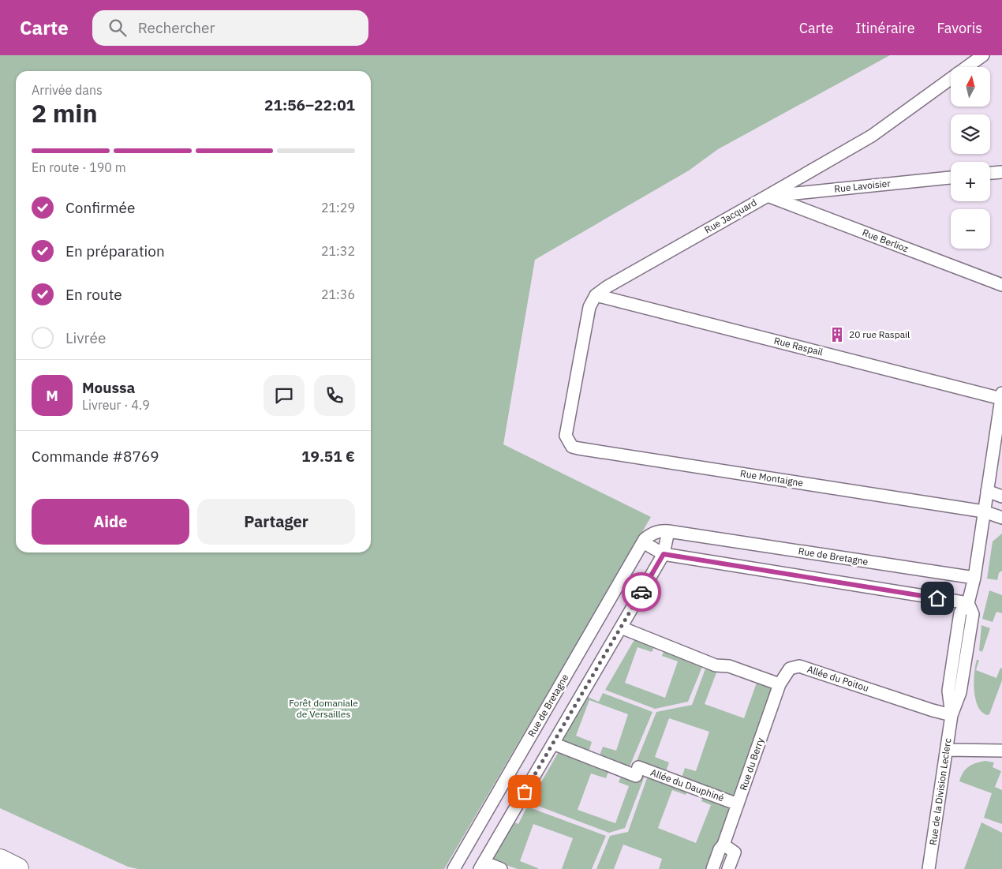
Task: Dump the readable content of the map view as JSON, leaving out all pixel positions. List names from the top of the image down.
{
  "streets": {
    "street": [
      "Rue Lavoisier",
      "Rue Jacquard",
      "Rue Berlioz",
      "Rue Raspail",
      "Rue Montaigne",
      "Rue de Bretagne",
      "Allée du Poitou",
      "Rue du Berry",
      "Allée du Dauphiné",
      "Rue de la Division Leclerc"
    ]
  },
  "crossings": [
    ["Rue Lavoisier", "Rue Jacquard"],
    ["Rue Lavoisier", "Rue Berlioz"],
    ["Rue Jacquard", "Rue Berlioz"],
    ["Rue Jacquard", "Rue Raspail"],
    ["Rue Jacquard", "Rue Montaigne"],
    ["Rue Raspail", "Rue Montaigne"],
    ["Rue Raspail", "Rue de la Division Leclerc"],
    ["Rue Montaigne", "Rue de la Division Leclerc"],
    ["Rue de Bretagne", "Rue de la Division Leclerc"],
    ["Allée du Poitou", "Rue du Berry"],
    ["Allée du Poitou", "Rue de la Division Leclerc"],
    ["Rue du Berry", "Allée du Dauphiné"]
  ],
  "parks": ["Forêt domaniale de Versailles"],
  "places": {
    "building": ["20 rue Raspail"]
  },
  "north": "top",
  "page": {
    "header": "Carte",
    "search": "Rechercher",
    "nav": ["Carte", "Itinéraire", "Favoris"],
    "map_buttons": ["+", "−"],
    "heading": ["2 min", "Arrivée dans", "21:56–22:01"],
    "panel": [
      "Moussa",
      "Livreur · 4.9",
      "Commande #8769",
      "19.51 €"
    ],
    "bar": "En route · 190 m",
    "list": [
      ["Confirmée", "21:29"],
      ["En préparation", "21:32"],
      ["En route", "21:36"],
      "Livrée"
    ],
    "round": "M",
    "buttons": ["Aide", "Partager"]
  }
}
